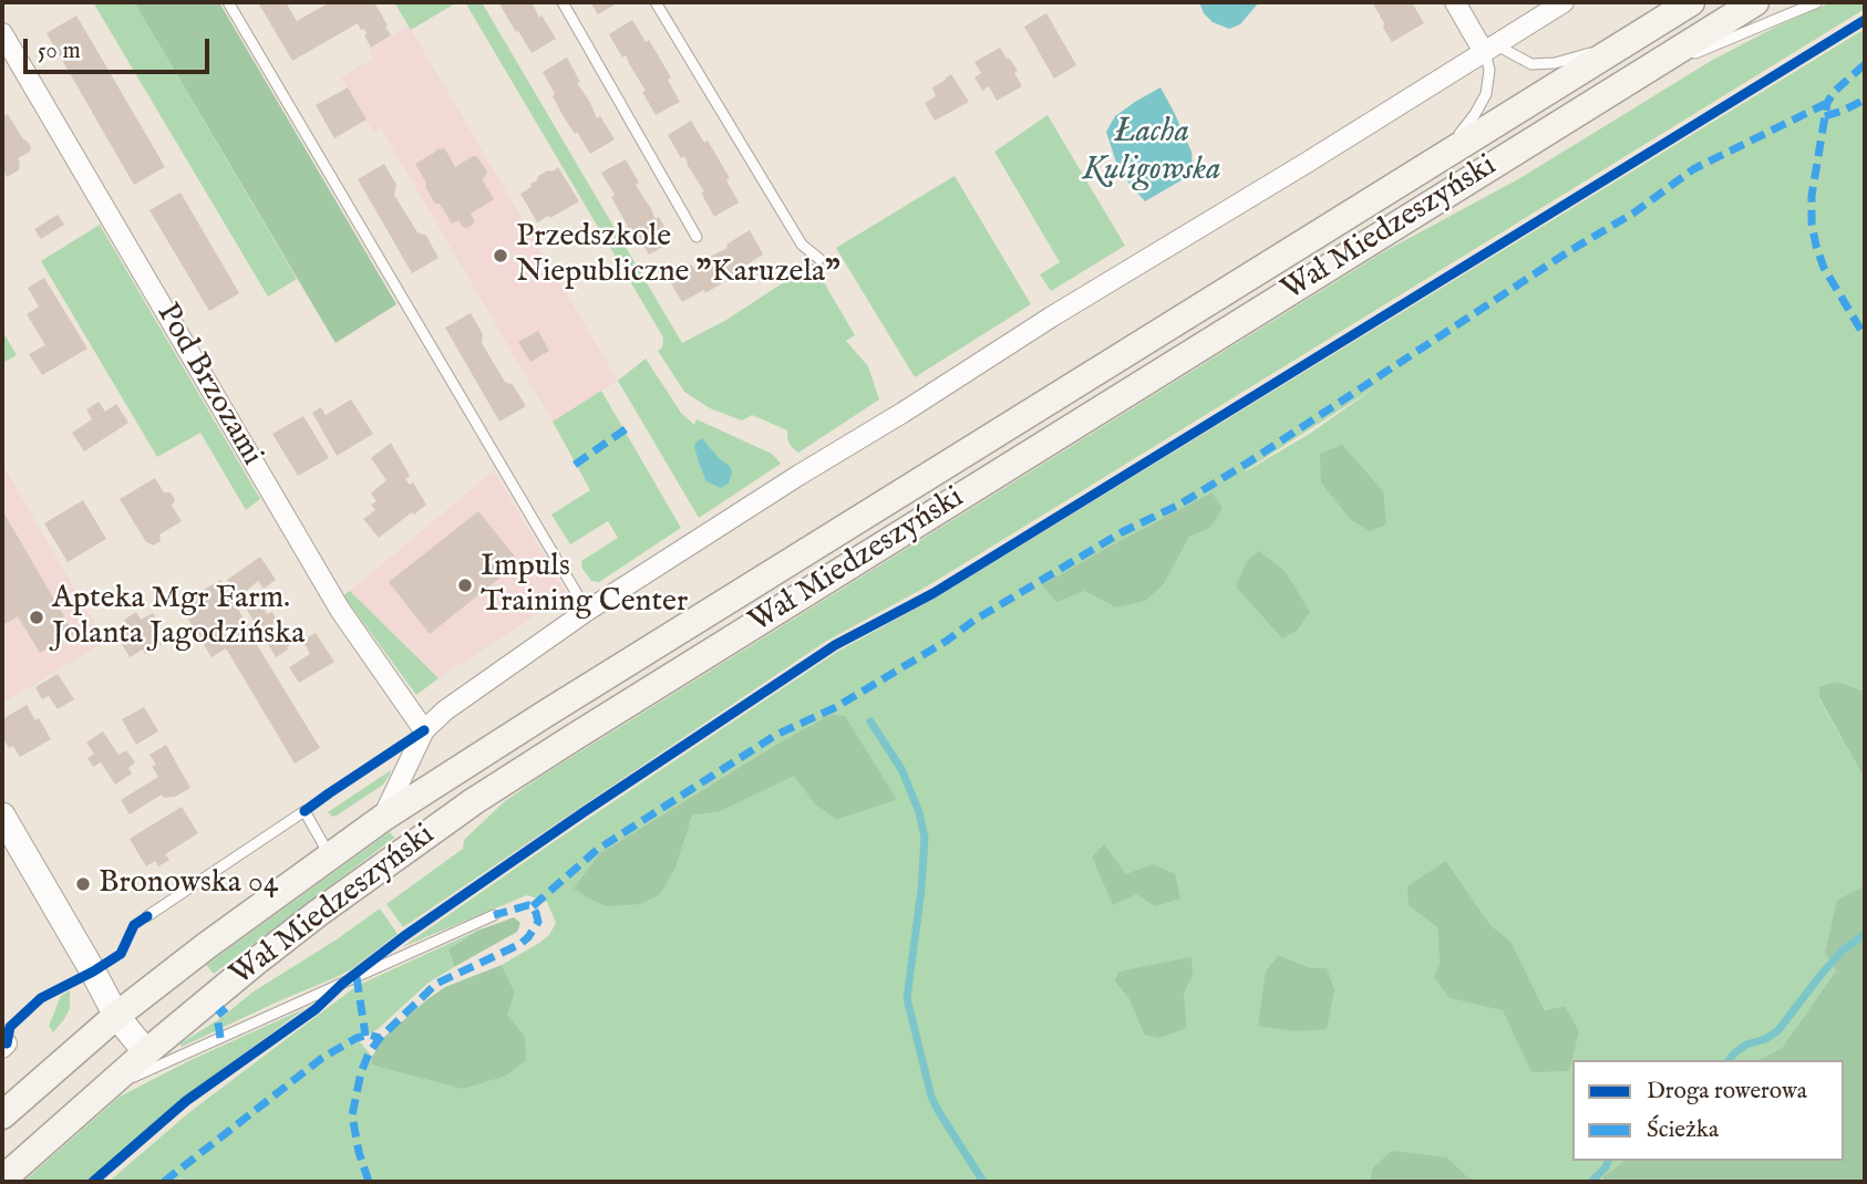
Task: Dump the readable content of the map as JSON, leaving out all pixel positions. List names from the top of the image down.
{
  "streets": {
    "main road": ["Wał Miedzeszyński"],
    "street": ["Pod Brzozami"]
  },
  "water": ["Łacha Kuligowska"],
  "places": [
    "Przedszkole Niepubliczne \"Karuzela\"",
    "Impuls Training Center",
    "Apteka Mgr Farm. Jolanta Jagodzińska",
    "Bronowska 04"
  ],
  "legend": ["Droga rowerowa", "Ścieżka"],
  "scale_bar": "50 m"
}
